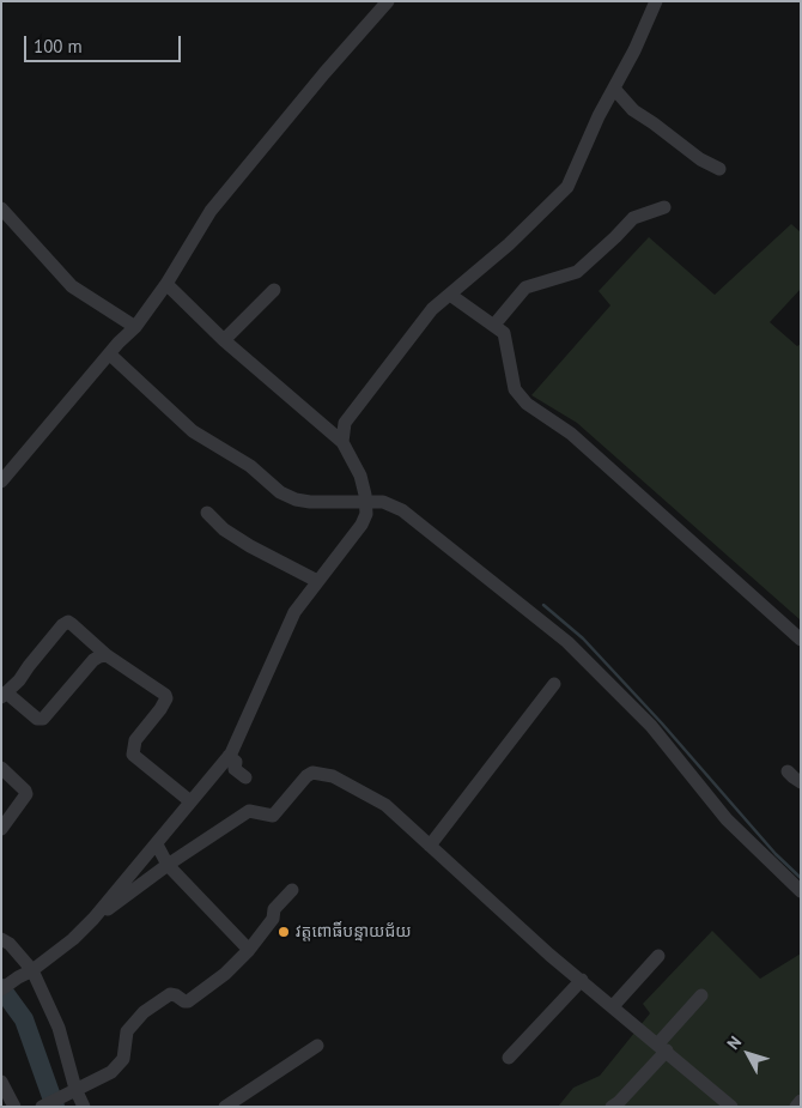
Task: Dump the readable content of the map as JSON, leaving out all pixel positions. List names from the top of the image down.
{
  "places": ["វត្តពោធិ៍បន្ទាយជ័យ"],
  "scale_bar": "100 m",
  "north": "top left"
}
